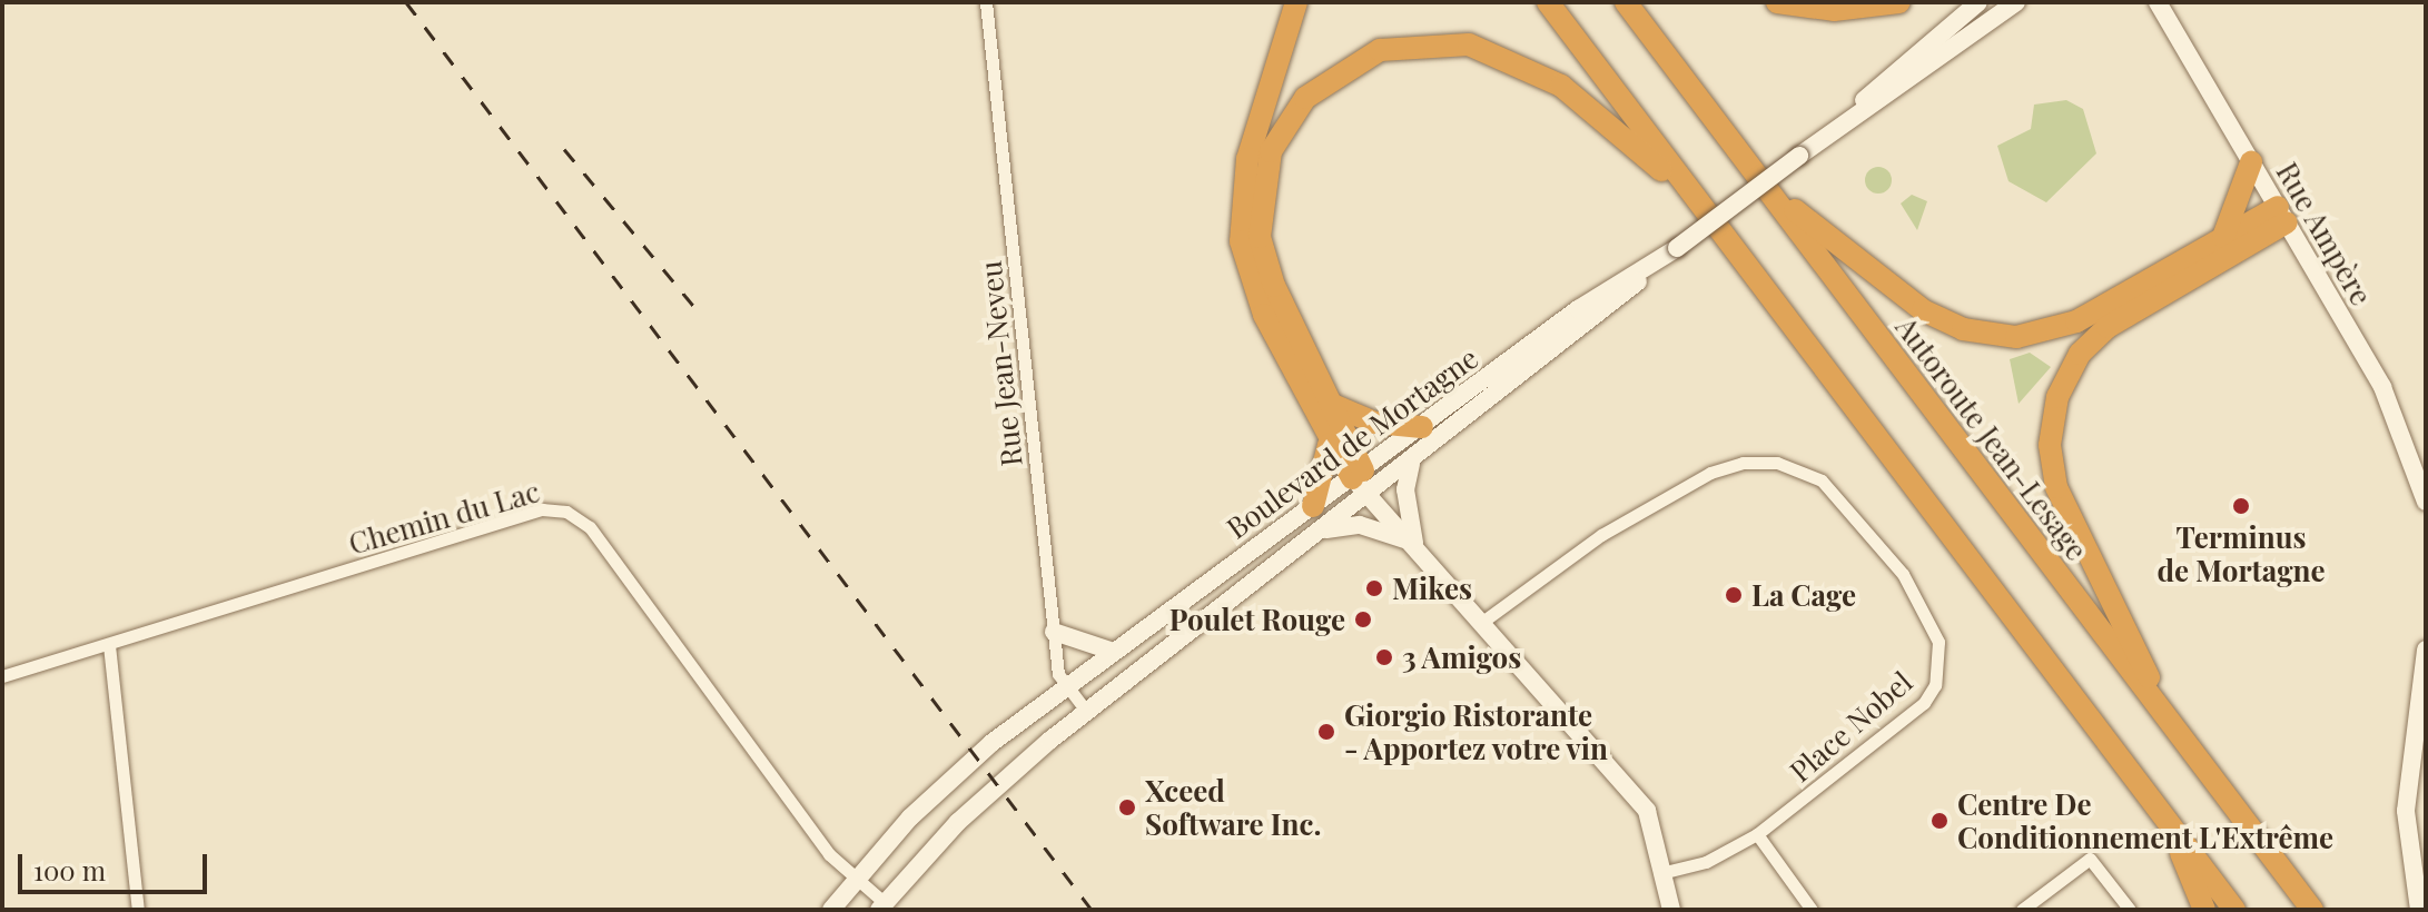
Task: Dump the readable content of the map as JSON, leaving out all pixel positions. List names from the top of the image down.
{
  "streets": {
    "highway": ["Autoroute Jean-Lesage"],
    "main road": ["Rue Ampère", "Boulevard de Mortagne"],
    "street": ["Rue Jean-Neveu", "Chemin du Lac", "Place Nobel"]
  },
  "crossings": [
    ["Rue Jean-Neveu", "Boulevard de Mortagne"],
    ["Boulevard de Mortagne", "Chemin du Lac"]
  ],
  "places": [
    "Terminus de Mortagne",
    "Mikes",
    "La Cage",
    "Poulet Rouge",
    "3 Amigos",
    "Giorgio Ristorante - Apportez votre vin",
    "Xceed Software Inc.",
    "Centre De Conditionnement L'Extrême"
  ],
  "scale_bar": "100 m"
}
